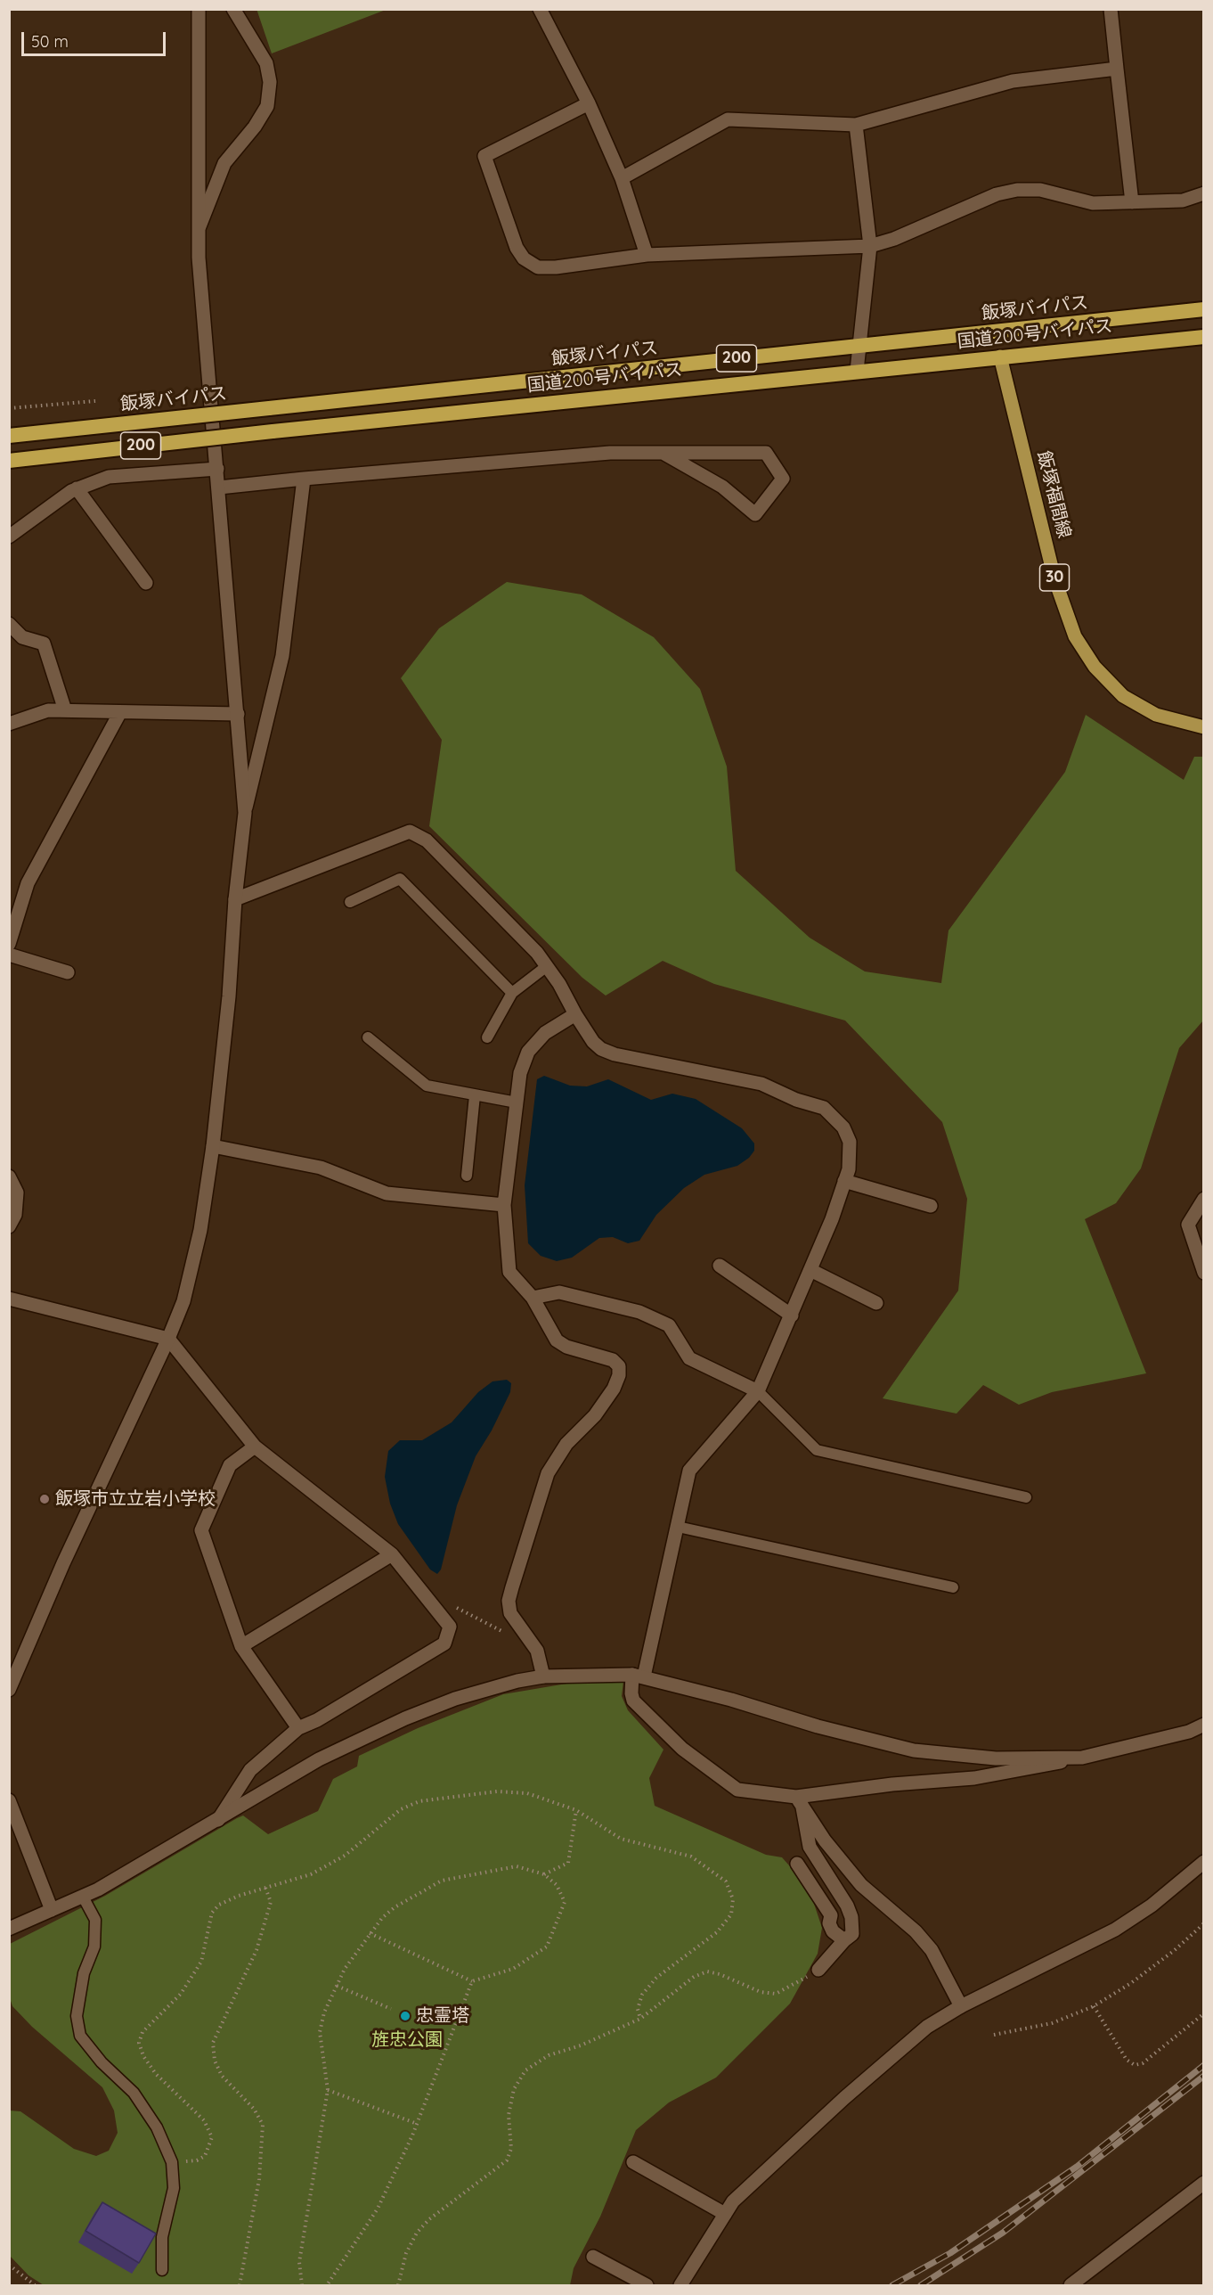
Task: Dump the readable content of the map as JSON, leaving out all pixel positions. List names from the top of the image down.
{
  "streets": {
    "highway": ["飯塚バイパス", "国道200号バイパス", "200"],
    "main road": ["飯塚福間線", "30"]
  },
  "crossings": [
    ["国道200号バイパス", "飯塚福間線"]
  ],
  "parks": ["旌忠公園"],
  "places": ["飯塚市立立岩小学校", "忠霊塔"],
  "scale_bar": "50 m"
}
